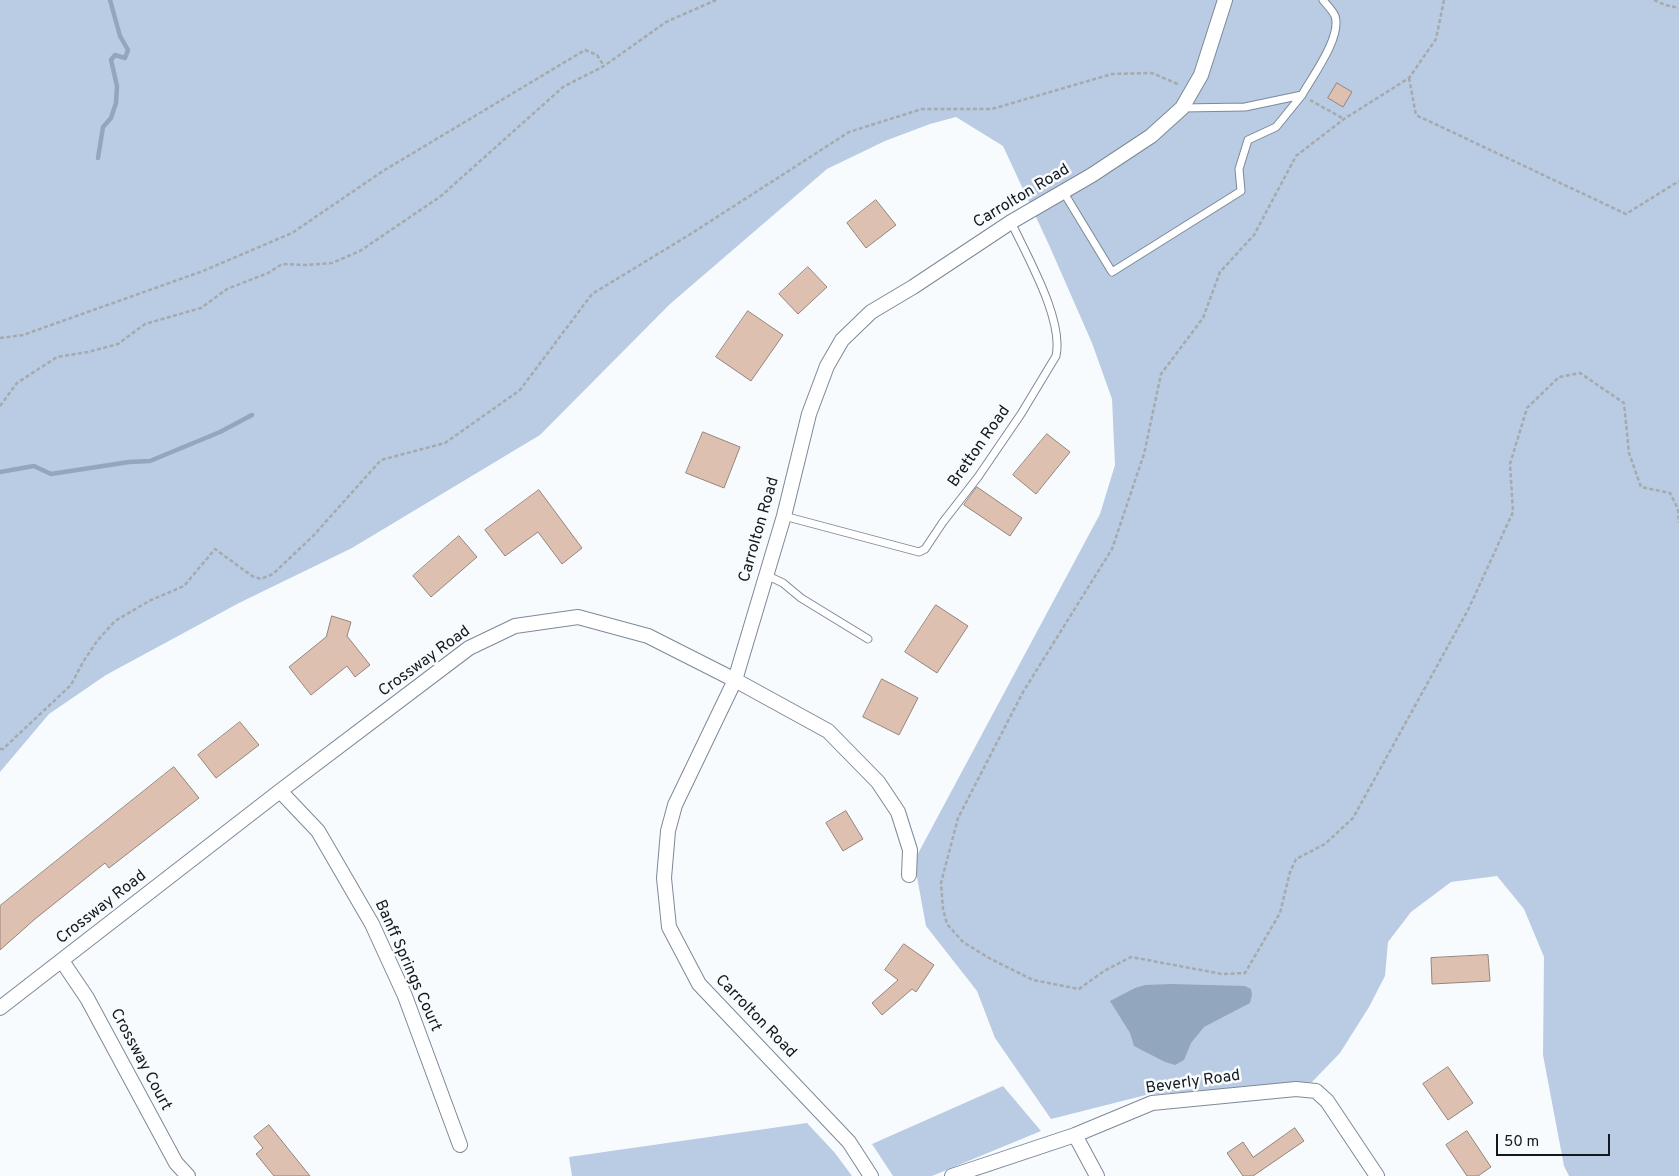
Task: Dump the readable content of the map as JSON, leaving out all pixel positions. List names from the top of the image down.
{
  "streets": {
    "street": [
      "Carrolton Road",
      "Crossway Road",
      "Banff Springs Court",
      "Crossway Court",
      "Beverly Road"
    ],
    "lane": ["Bretton Road"]
  },
  "crossings": [
    ["Carrolton Road", "Bretton Road"],
    ["Carrolton Road", "Crossway Road"],
    ["Crossway Road", "Banff Springs Court"],
    ["Crossway Road", "Crossway Court"]
  ],
  "scale_bar": "50 m"
}
